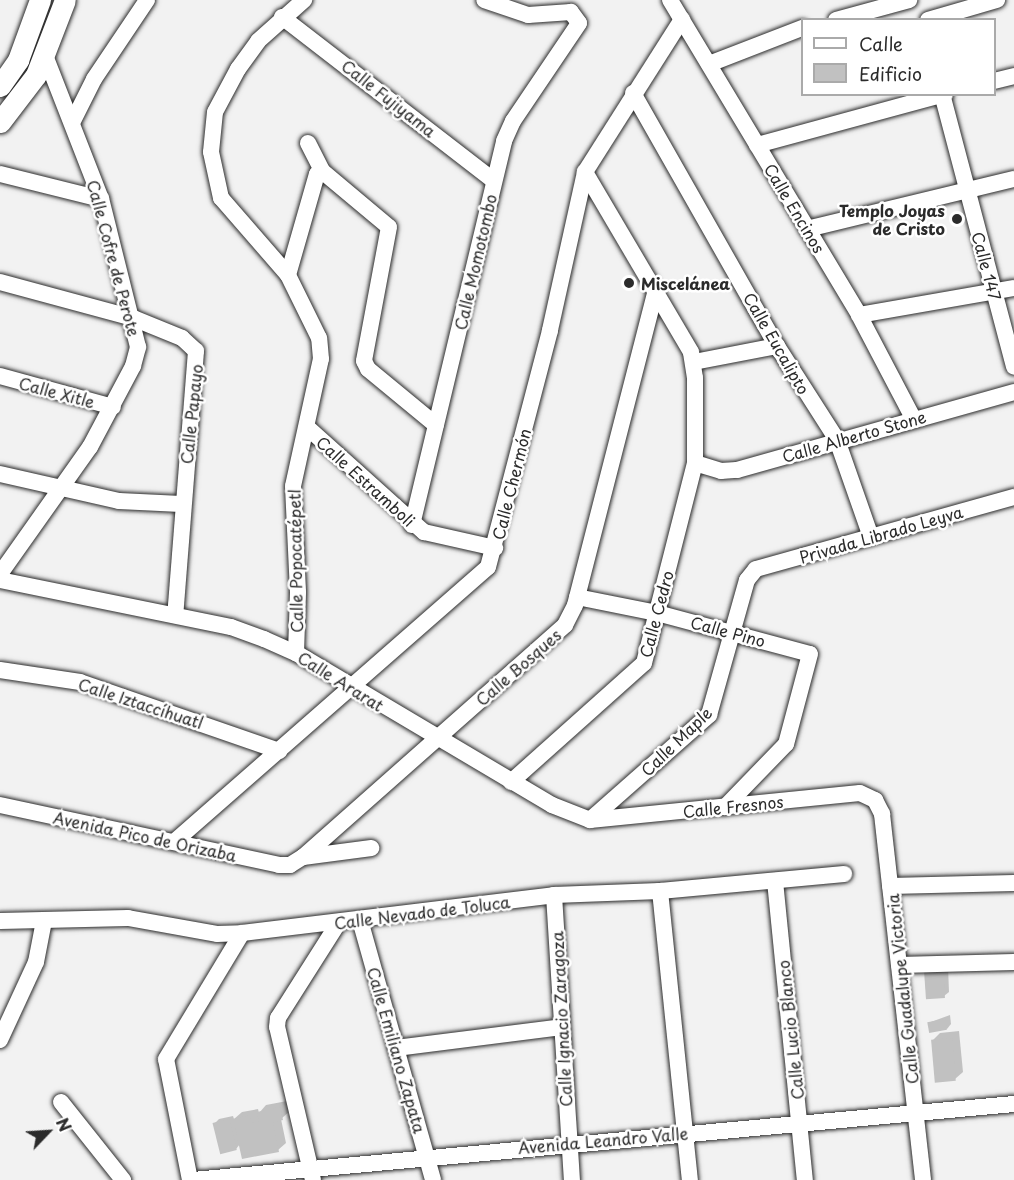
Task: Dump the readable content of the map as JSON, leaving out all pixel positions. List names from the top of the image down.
{
  "streets": {
    "street": [
      "Calle Fujiyama",
      "Calle Encinos",
      "Calle Cofre de Perote",
      "Calle Momotombo",
      "Calle 147",
      "Calle Eucalipto",
      "Calle Xitle",
      "Calle Papayo",
      "Calle Alberto Stone",
      "Calle Estramboli",
      "Calle Chermón",
      "Privada Librado Leyva",
      "Calle Popocatépetl",
      "Calle Cedro",
      "Calle Pino",
      "Calle Bosques",
      "Calle Ararat",
      "Calle Iztaccíhuatl",
      "Calle Maple",
      "Calle Fresnos",
      "Avenida Pico de Orizaba",
      "Calle Nevado de Toluca",
      "Calle Guadalupe Victoria",
      "Calle Ignacio Zaragoza",
      "Calle Lucio Blanco",
      "Calle Emiliano Zapata",
      "Avenida Leandro Valle"
    ]
  },
  "crossings": [
    ["Calle Fujiyama", "Calle Momotombo"],
    ["Calle Fujiyama", "Calle Popocatépetl"],
    ["Calle Encinos", "Calle Alberto Stone"],
    ["Calle Encinos", "Calle Chermón"],
    ["Calle Cofre de Perote", "Calle Xitle"],
    ["Calle Cofre de Perote", "Calle Papayo"],
    ["Calle Momotombo", "Calle Estramboli"],
    ["Calle Eucalipto", "Calle Alberto Stone"],
    ["Calle Eucalipto", "Calle Chermón"],
    ["Calle Eucalipto", "Privada Librado Leyva"],
    ["Calle Papayo", "Calle Ararat"],
    ["Calle Alberto Stone", "Calle Cedro"],
    ["Calle Estramboli", "Calle Chermón"],
    ["Calle Estramboli", "Calle Popocatépetl"],
    ["Calle Chermón", "Calle Ararat"],
    ["Calle Chermón", "Calle Iztaccíhuatl"],
    ["Calle Chermón", "Avenida Pico de Orizaba"],
    ["Privada Librado Leyva", "Calle Maple"],
    ["Calle Popocatépetl", "Calle Ararat"],
    ["Calle Cedro", "Calle Pino"],
    ["Calle Cedro", "Calle Ararat"],
    ["Calle Pino", "Calle Bosques"],
    ["Calle Pino", "Calle Maple"],
    ["Calle Pino", "Calle Fresnos"],
    ["Calle Bosques", "Calle Ararat"],
    ["Calle Bosques", "Avenida Pico de Orizaba"],
    ["Calle Ararat", "Calle Maple"],
    ["Calle Ararat", "Calle Fresnos"],
    ["Calle Maple", "Calle Fresnos"],
    ["Calle Fresnos", "Calle Guadalupe Victoria"],
    ["Calle Nevado de Toluca", "Calle Ignacio Zaragoza"],
    ["Calle Nevado de Toluca", "Calle Lucio Blanco"],
    ["Calle Nevado de Toluca", "Calle Emiliano Zapata"],
    ["Calle Guadalupe Victoria", "Avenida Leandro Valle"],
    ["Calle Ignacio Zaragoza", "Avenida Leandro Valle"],
    ["Calle Lucio Blanco", "Avenida Leandro Valle"],
    ["Calle Emiliano Zapata", "Avenida Leandro Valle"]
  ],
  "places": ["Templo Joyas de Cristo", "Miscelánea"],
  "legend": ["Calle", "Edificio"],
  "north": "top right"
}
